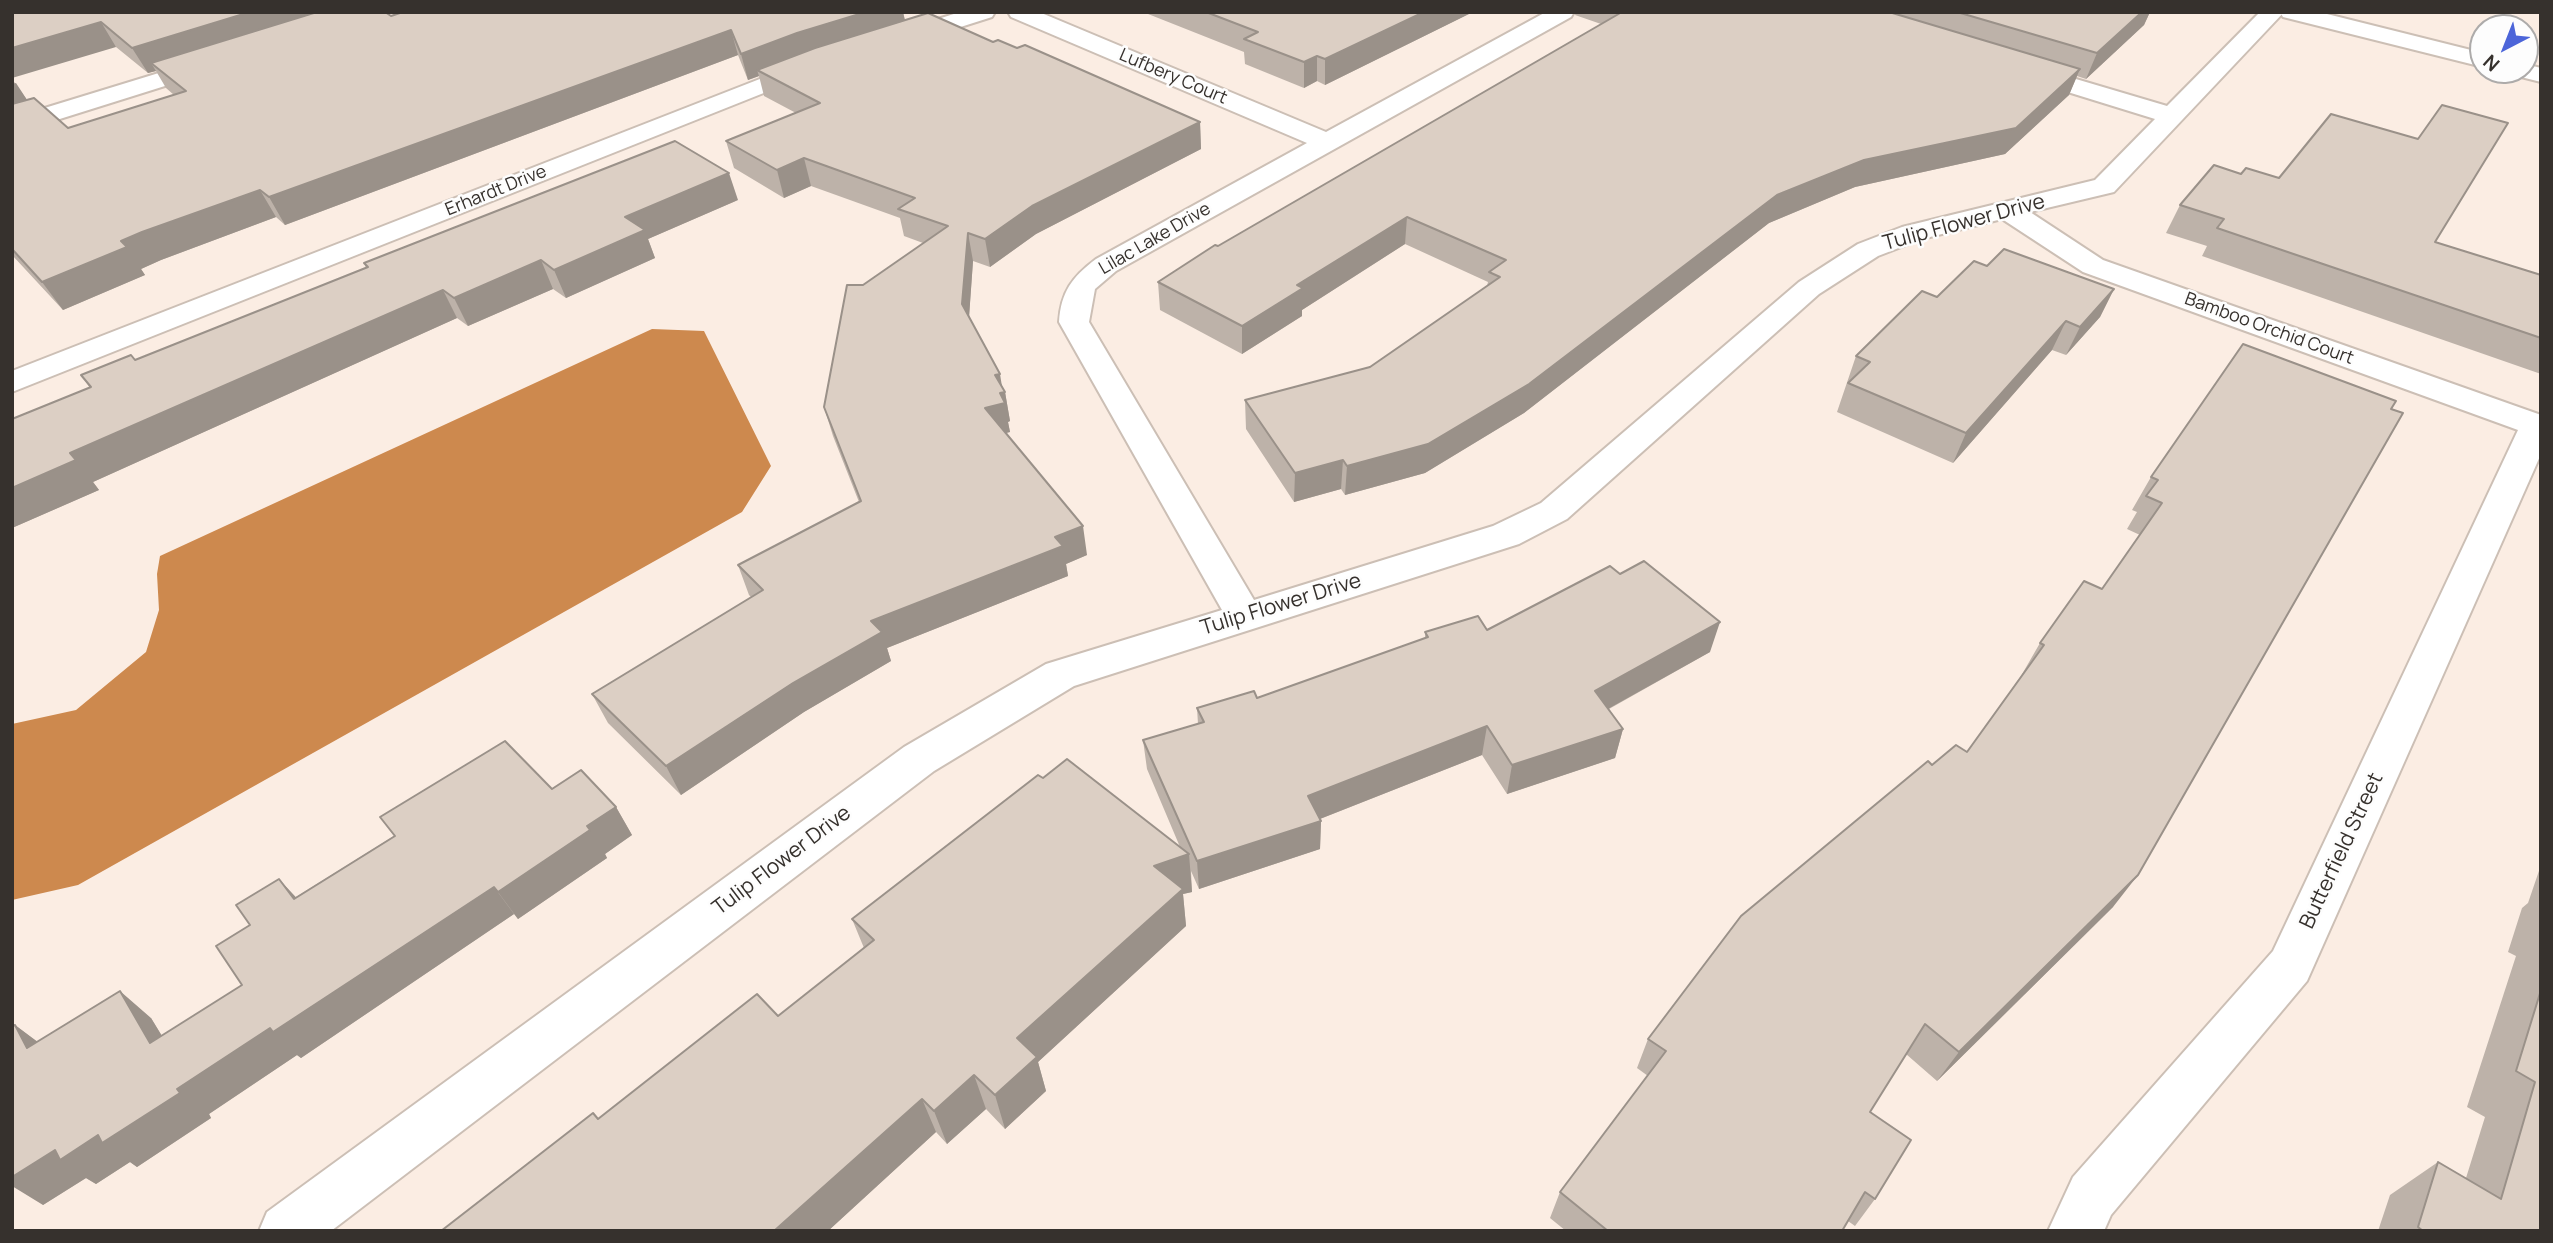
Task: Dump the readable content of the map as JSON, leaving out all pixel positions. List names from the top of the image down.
{
  "streets": {
    "street": [
      "Lufbery Court",
      "Erhardt Drive",
      "Tulip Flower Drive",
      "Lilac Lake Drive",
      "Bamboo Orchid Court",
      "Butterfield Street"
    ]
  },
  "crossings": [
    ["Lufbery Court", "Lilac Lake Drive"],
    ["Tulip Flower Drive", "Lilac Lake Drive"],
    ["Tulip Flower Drive", "Bamboo Orchid Court"],
    ["Bamboo Orchid Court", "Butterfield Street"]
  ],
  "north": "bottom left"
}
